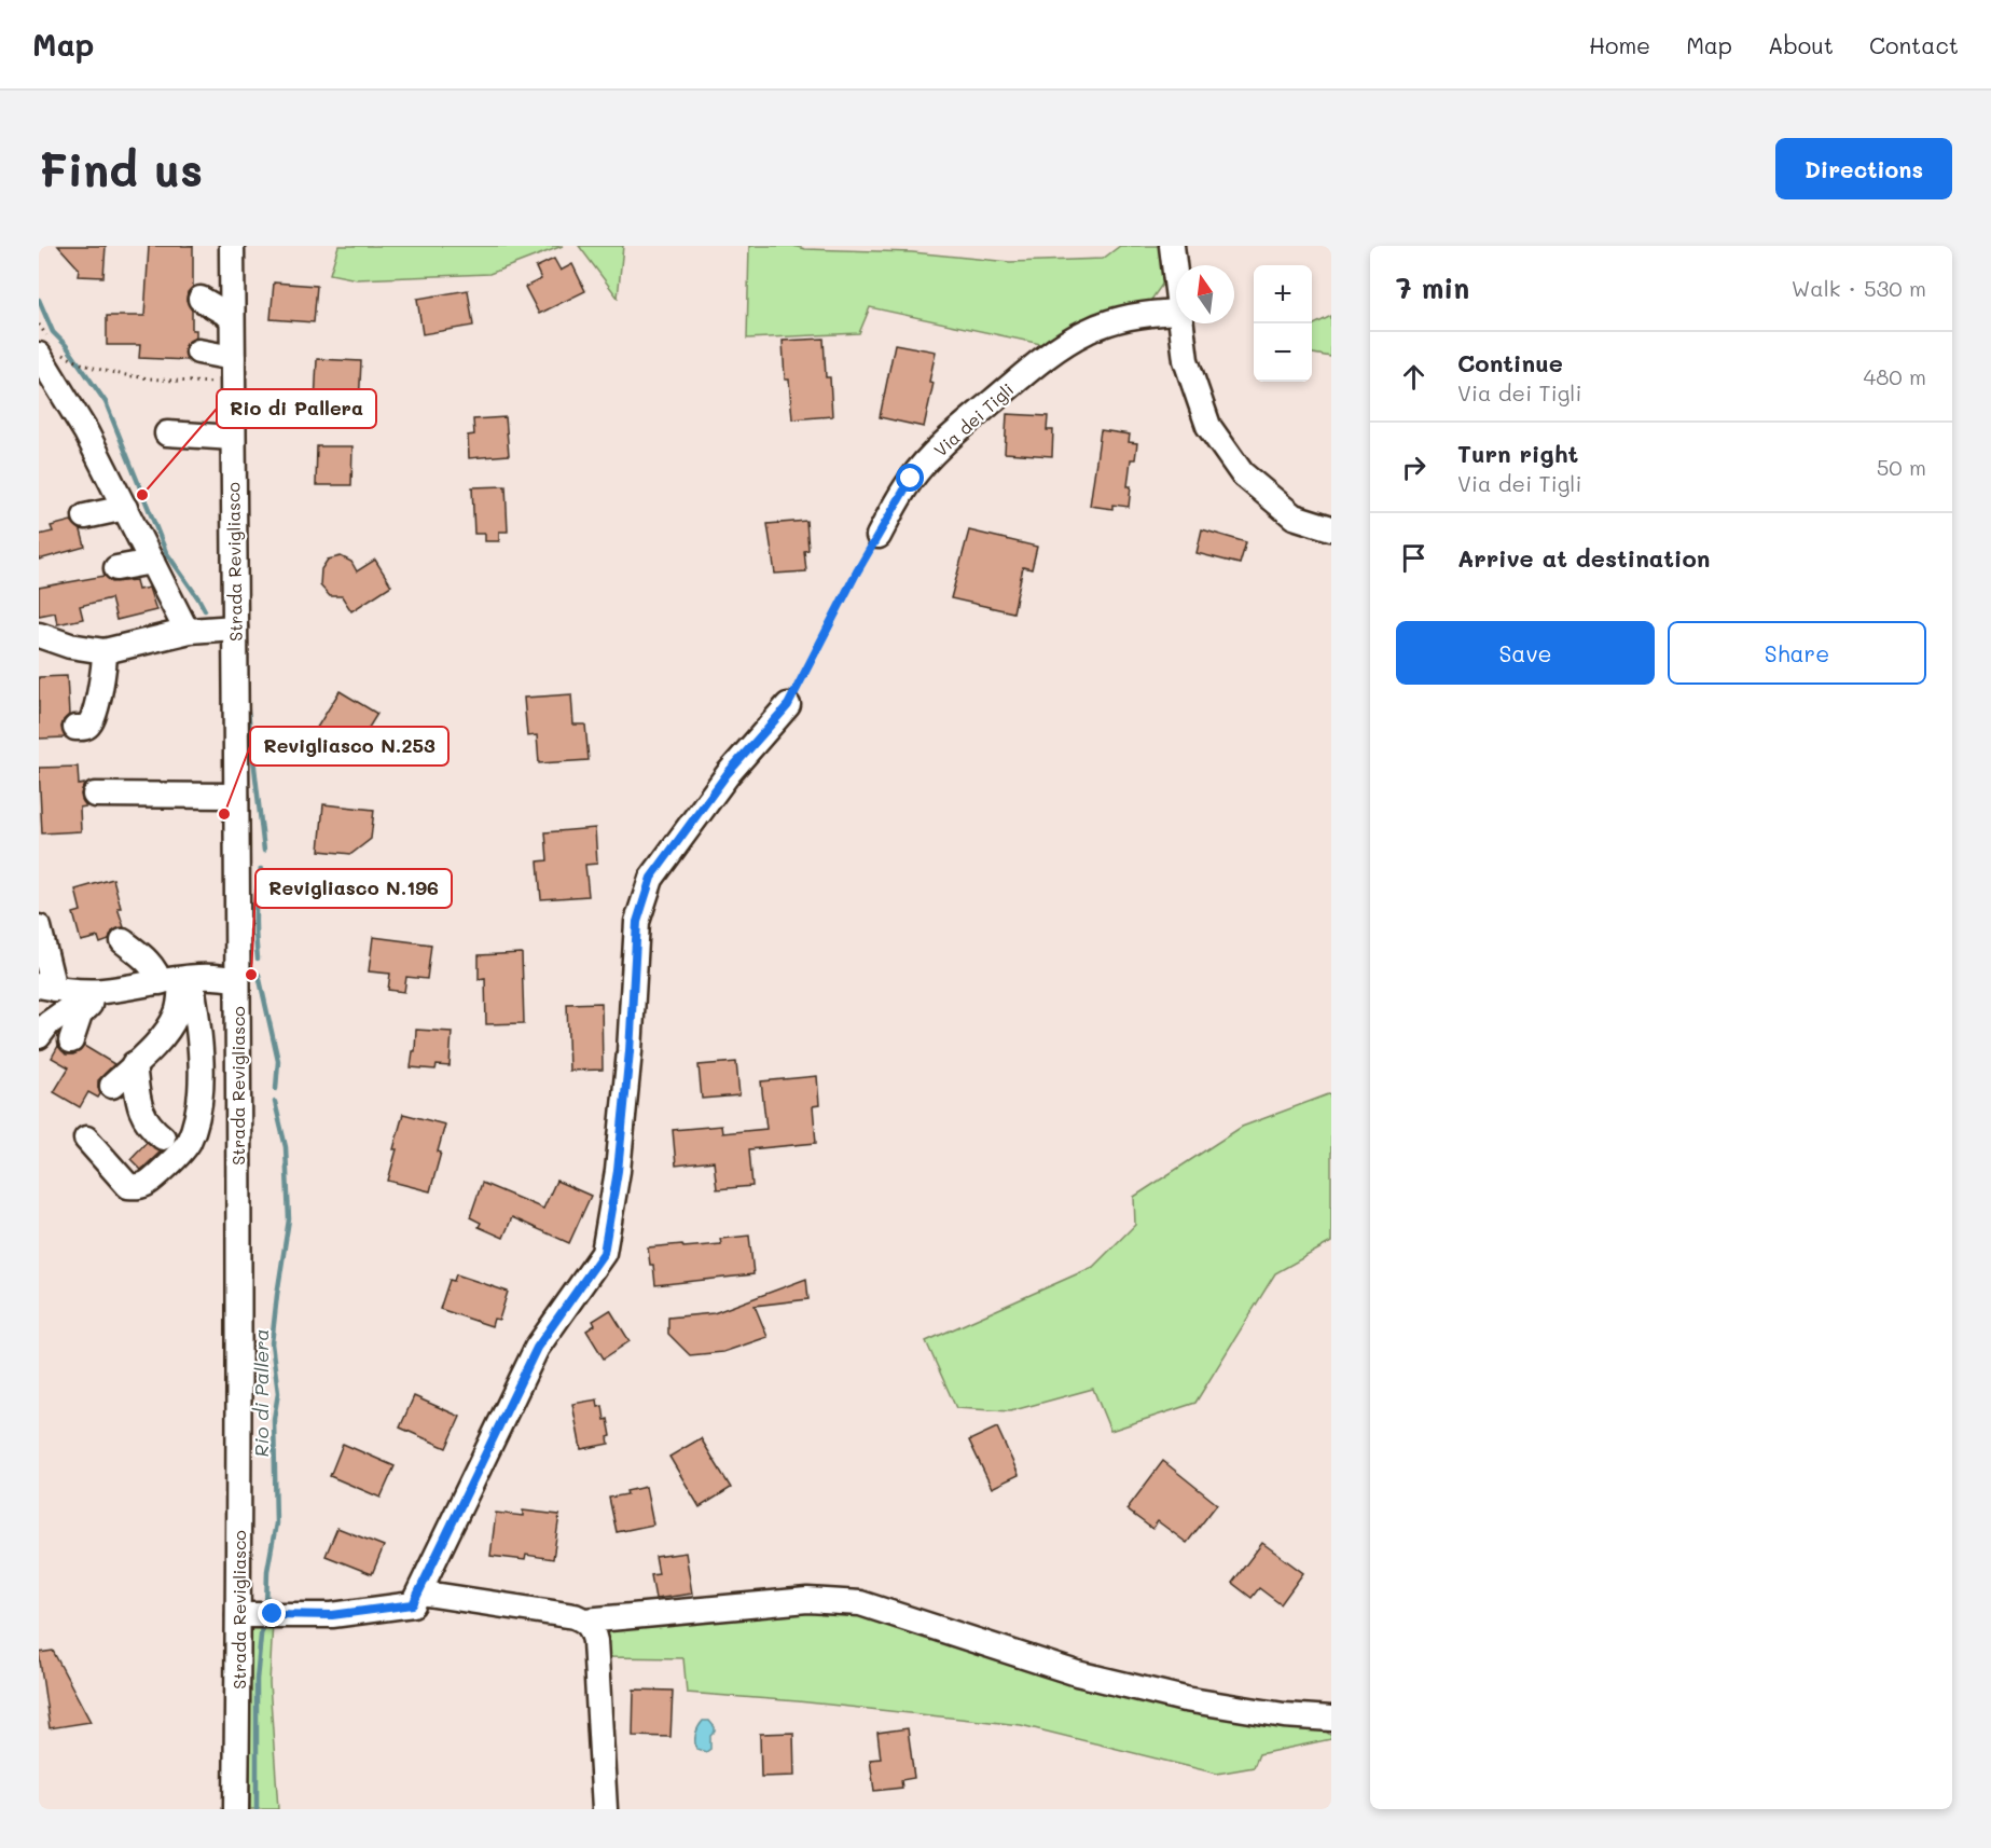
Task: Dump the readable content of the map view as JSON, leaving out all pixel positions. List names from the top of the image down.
{
  "streets": {
    "street": ["Via dei Tigli", "Strada Revigliasco"]
  },
  "water": ["Rio di Pallera"],
  "places": ["Rio di Pallera", "Revigliasco N.253", "Revigliasco N.196"],
  "north": "top",
  "page": {
    "header": "Map",
    "nav": [
      "Home",
      "Map",
      "About",
      "Contact"
    ],
    "buttons": [
      "Directions",
      ["Save", "Share"]
    ],
    "title": "Find us",
    "heading": ["7 min", "Walk · 530 m"],
    "map_buttons": ["+", "−"],
    "list": [
      ["Continue", "Via dei Tigli", "480 m"],
      ["Turn right", "Via dei Tigli", "50 m"],
      "Arrive at destination"
    ]
  }
}
